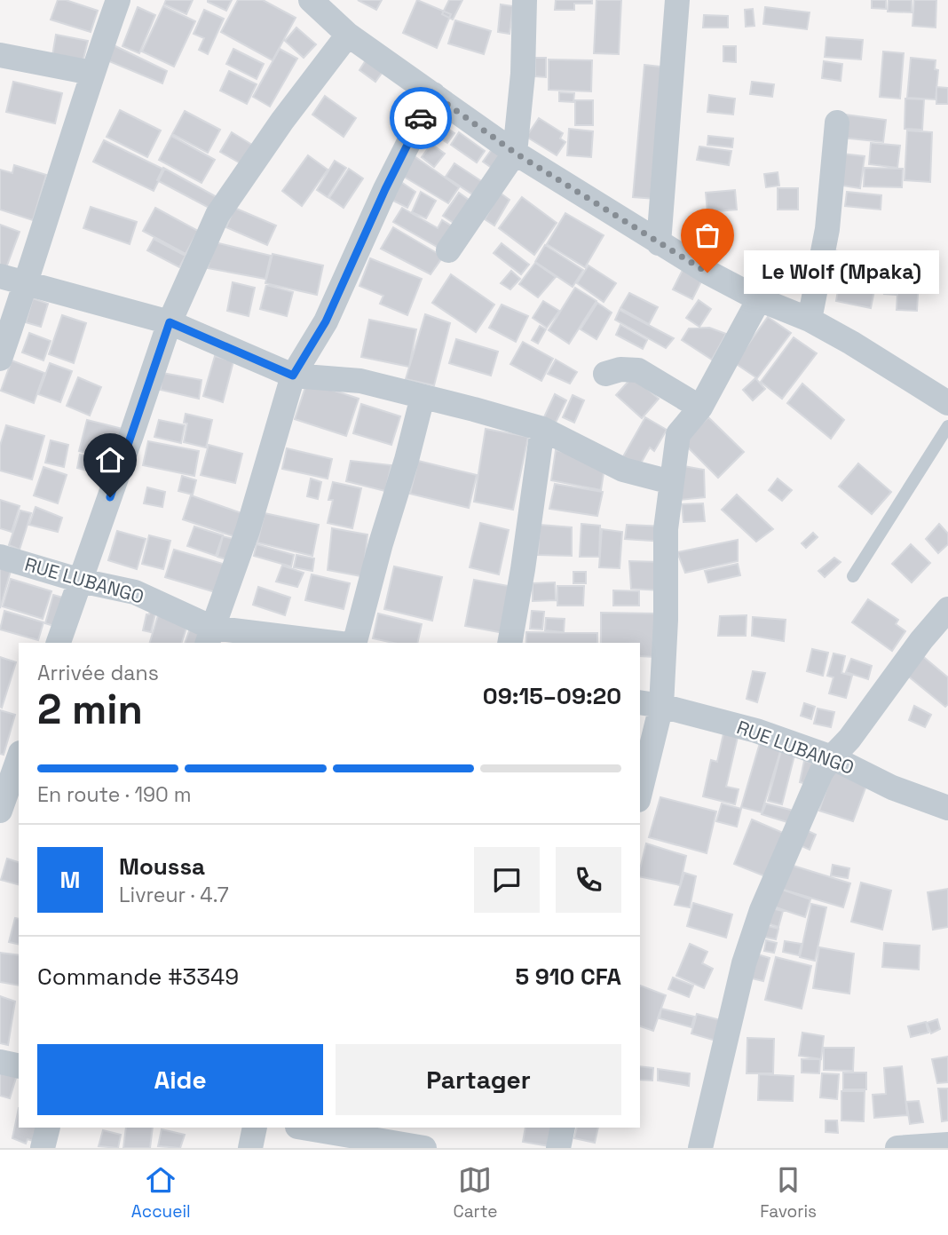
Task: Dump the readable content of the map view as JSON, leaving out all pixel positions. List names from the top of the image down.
{
  "streets": {
    "street": ["RUE LUBANGO"]
  },
  "places": ["Le Wolf (Mpaka)"],
  "page": {
    "bubble": "Le Wolf (Mpaka)",
    "heading": ["2 min", "Arrivée dans", "09:15–09:20"],
    "panel": [
      "Moussa",
      "Livreur · 4.7",
      "Commande #3349",
      "5 910 CFA"
    ],
    "bar": "En route · 190 m",
    "round": "M",
    "buttons": ["Aide", "Partager"],
    "tabs": ["Accueil", "Carte", "Favoris"]
  }
}
